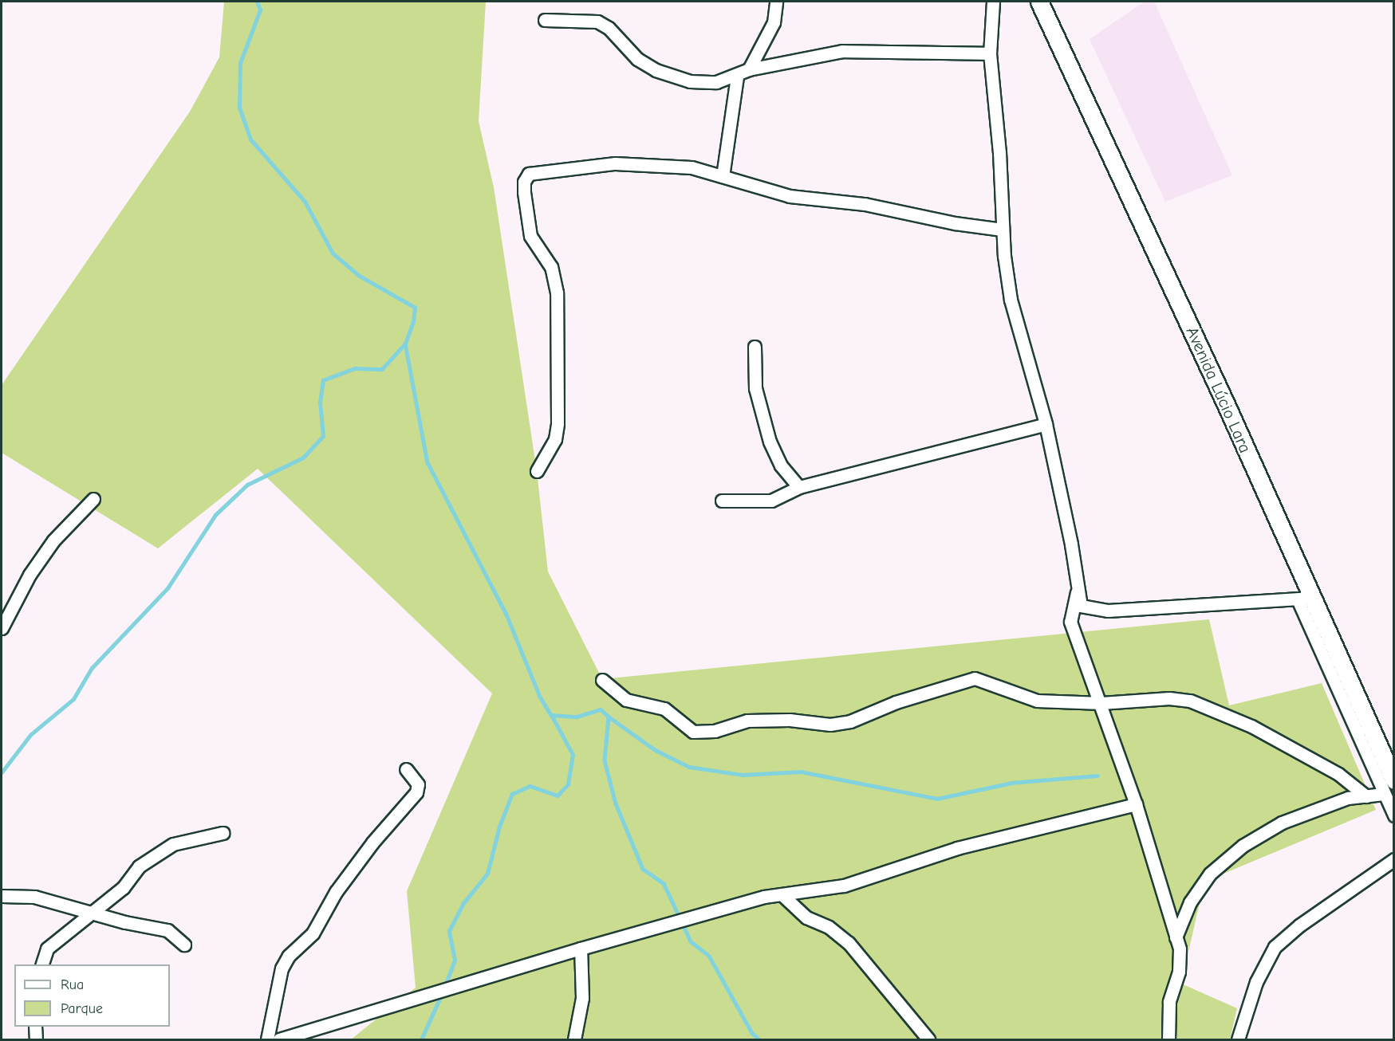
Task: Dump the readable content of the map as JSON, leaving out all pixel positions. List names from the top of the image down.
{
  "streets": {
    "main road": ["Avenida Lúcio Lara"]
  },
  "legend": ["Rua", "Parque"]
}
